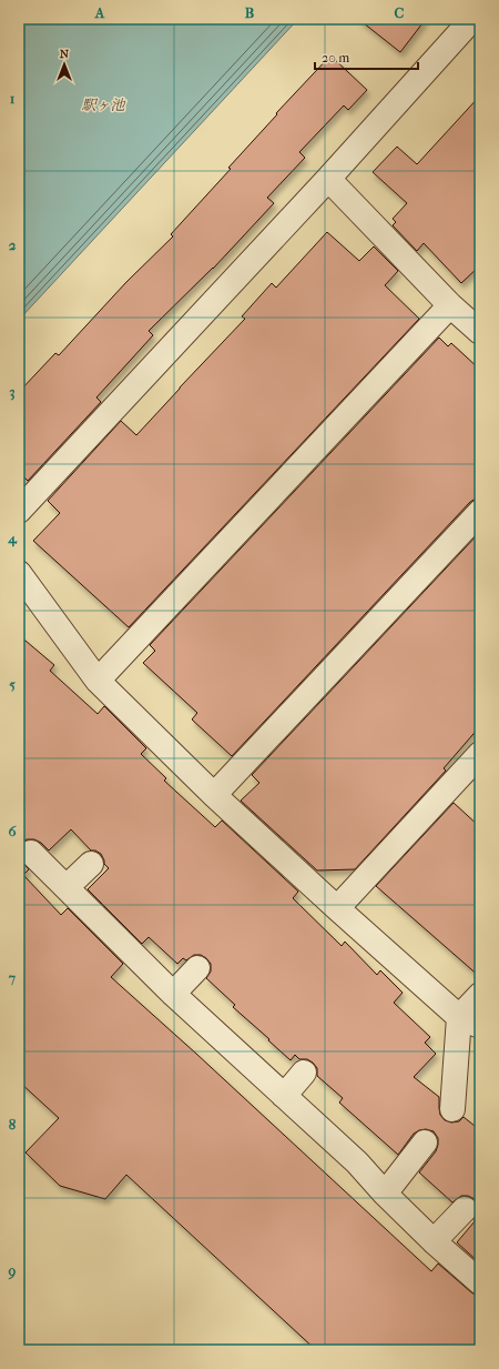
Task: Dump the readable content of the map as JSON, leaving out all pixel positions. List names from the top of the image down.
{
  "water": ["駅ヶ池"],
  "scale_bar": "20 m",
  "north": "top",
  "grid": {
    "columns": ["A", "B", "C"],
    "rows": [
      "1",
      "2",
      "3",
      "4",
      "5",
      "6",
      "7",
      "8",
      "9"
    ]
  }
}
